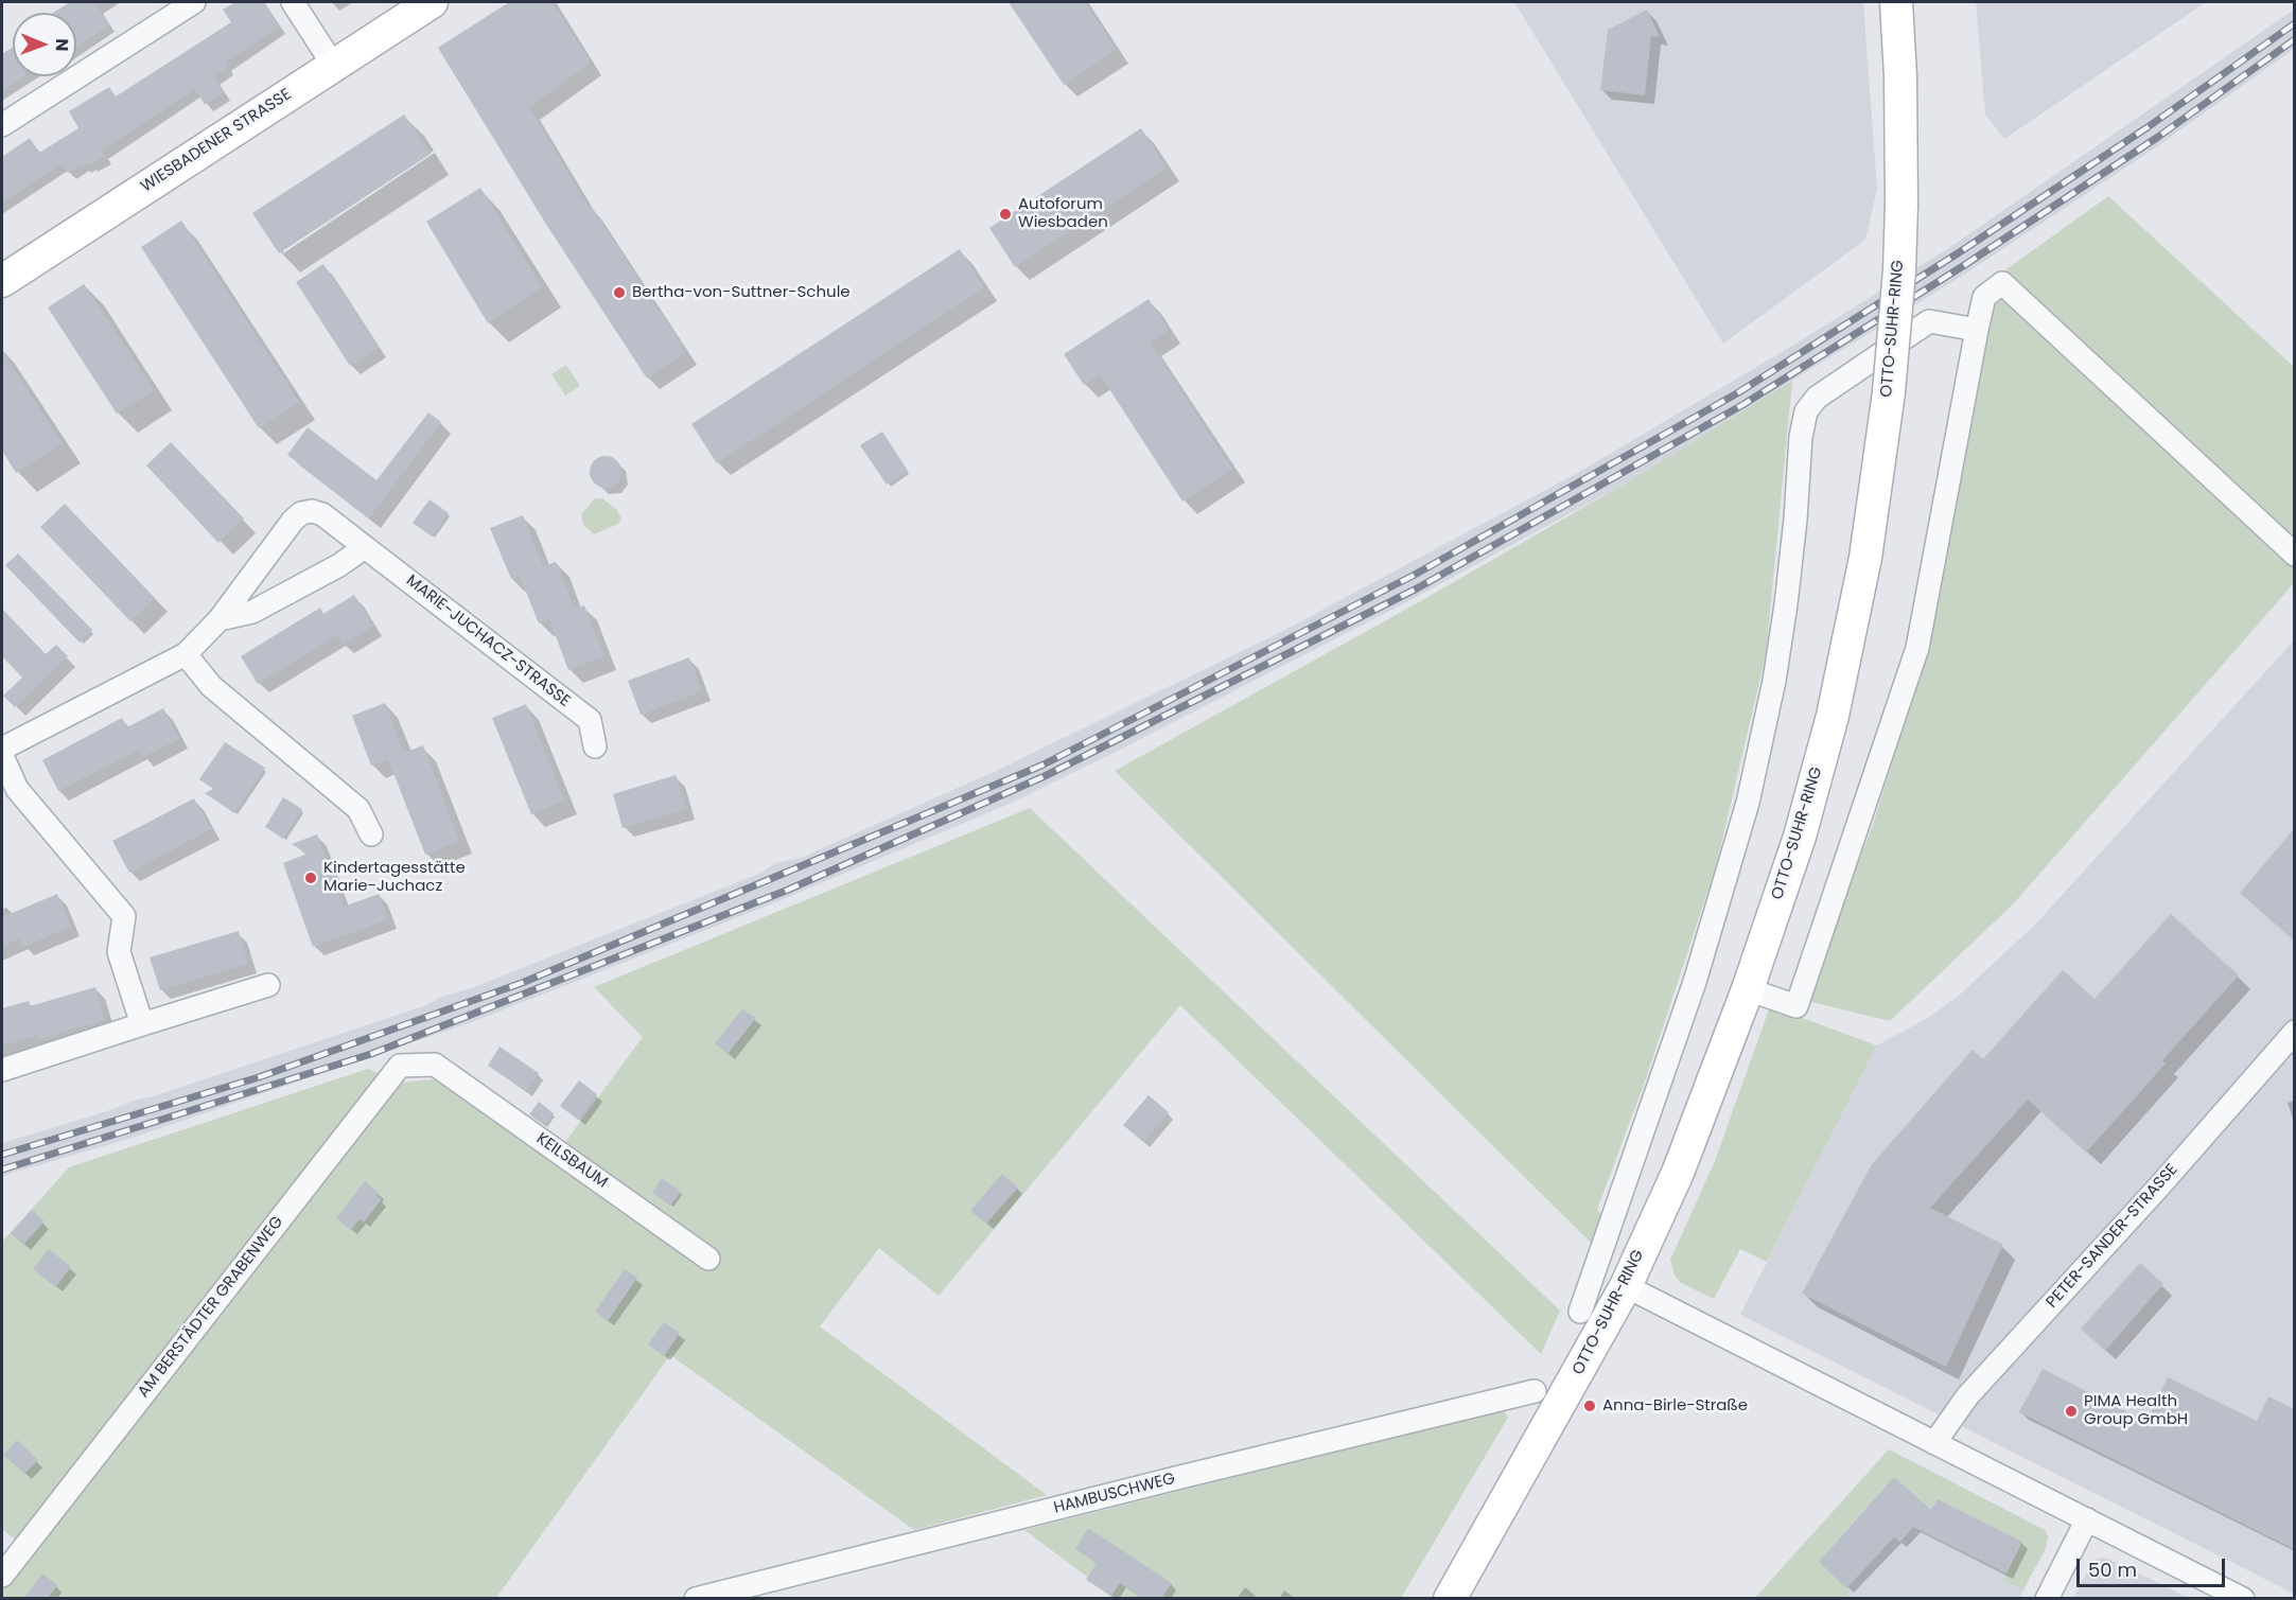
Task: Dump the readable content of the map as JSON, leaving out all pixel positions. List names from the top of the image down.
{
  "streets": {
    "street": [
      "WIESBADENER STRASSE",
      "OTTO-SUHR-RING",
      "MARIE-JUCHACZ-STRASSE",
      "KEILSBAUM",
      "PETER-SANDER-STRASSE",
      "AM BERSTÄDTER GRABENWEG",
      "HAMBUSCHWEG"
    ]
  },
  "crossings": [
    ["KEILSBAUM", "AM BERSTÄDTER GRABENWEG"]
  ],
  "places": [
    "Autoforum Wiesbaden",
    "Bertha-von-Suttner-Schule",
    "Kindertagesstätte Marie-Juchacz",
    "Anna-Birle-Straße",
    "PIMA Health Group GmbH"
  ],
  "scale_bar": "50 m",
  "north": "right"
}
